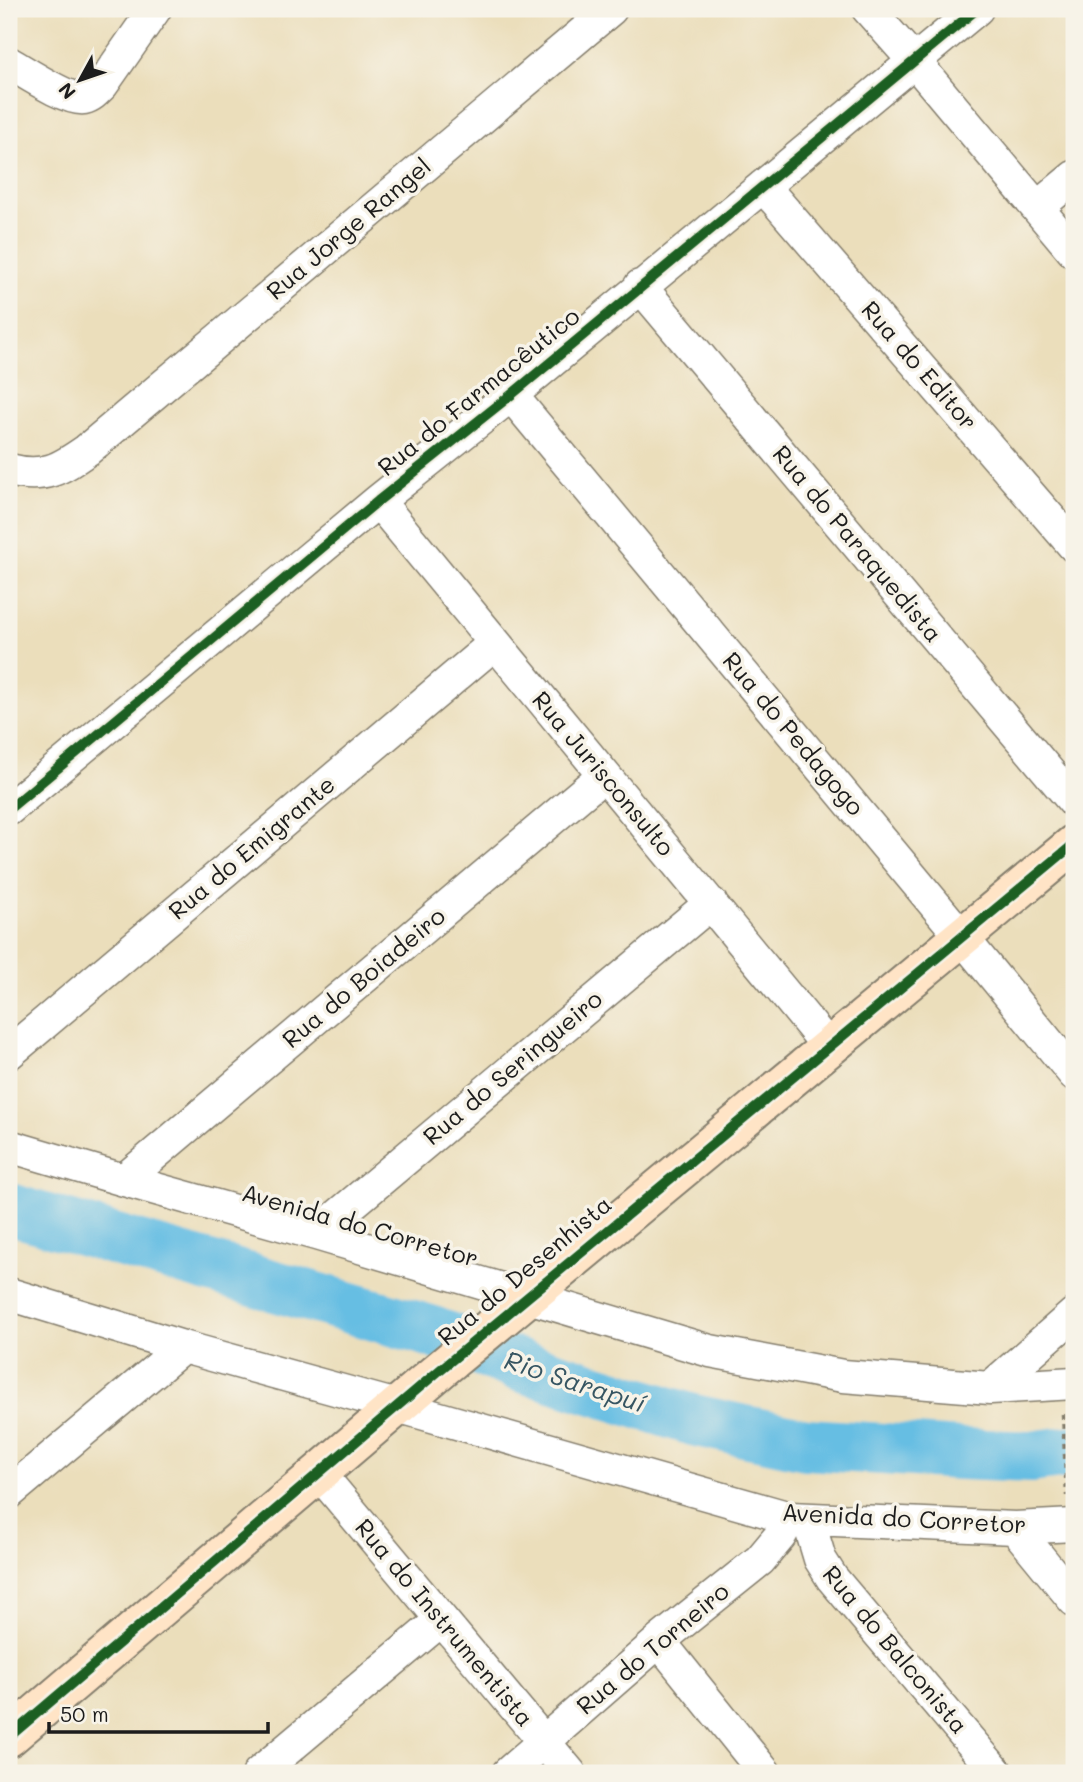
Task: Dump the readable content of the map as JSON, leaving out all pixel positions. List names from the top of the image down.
{
  "streets": {
    "street": [
      "Rua Jorge Rangel",
      "Rua do Editor",
      "Rua do Farmacêutico",
      "Rua do Paraquedista",
      "Rua do Pedagogo",
      "Rua Jurisconsulto",
      "Rua do Emigrante",
      "Rua do Boiadeiro",
      "Rua do Seringueiro",
      "Avenida do Corretor",
      "Rua do Desenhista",
      "Rua do Instrumentista",
      "Rua do Torneiro",
      "Rua do Balconista"
    ]
  },
  "crossings": [
    ["Rua do Editor", "Rua do Farmacêutico"],
    ["Rua do Farmacêutico", "Rua do Paraquedista"],
    ["Rua do Farmacêutico", "Rua do Pedagogo"],
    ["Rua do Farmacêutico", "Rua Jurisconsulto"],
    ["Rua do Pedagogo", "Rua do Desenhista"],
    ["Rua Jurisconsulto", "Rua do Emigrante"],
    ["Rua Jurisconsulto", "Rua do Boiadeiro"],
    ["Rua Jurisconsulto", "Rua do Seringueiro"],
    ["Rua Jurisconsulto", "Rua do Desenhista"],
    ["Rua do Boiadeiro", "Avenida do Corretor"],
    ["Rua do Seringueiro", "Avenida do Corretor"],
    ["Avenida do Corretor", "Rua do Desenhista"],
    ["Avenida do Corretor", "Rua do Torneiro"],
    ["Avenida do Corretor", "Rua do Balconista"],
    ["Rua do Desenhista", "Rua do Instrumentista"],
    ["Rua do Instrumentista", "Rua do Torneiro"],
    ["Rua do Torneiro", "Rua do Balconista"]
  ],
  "water": ["Rio Sarapuí"],
  "scale_bar": "50 m",
  "north": "bottom left"
}
